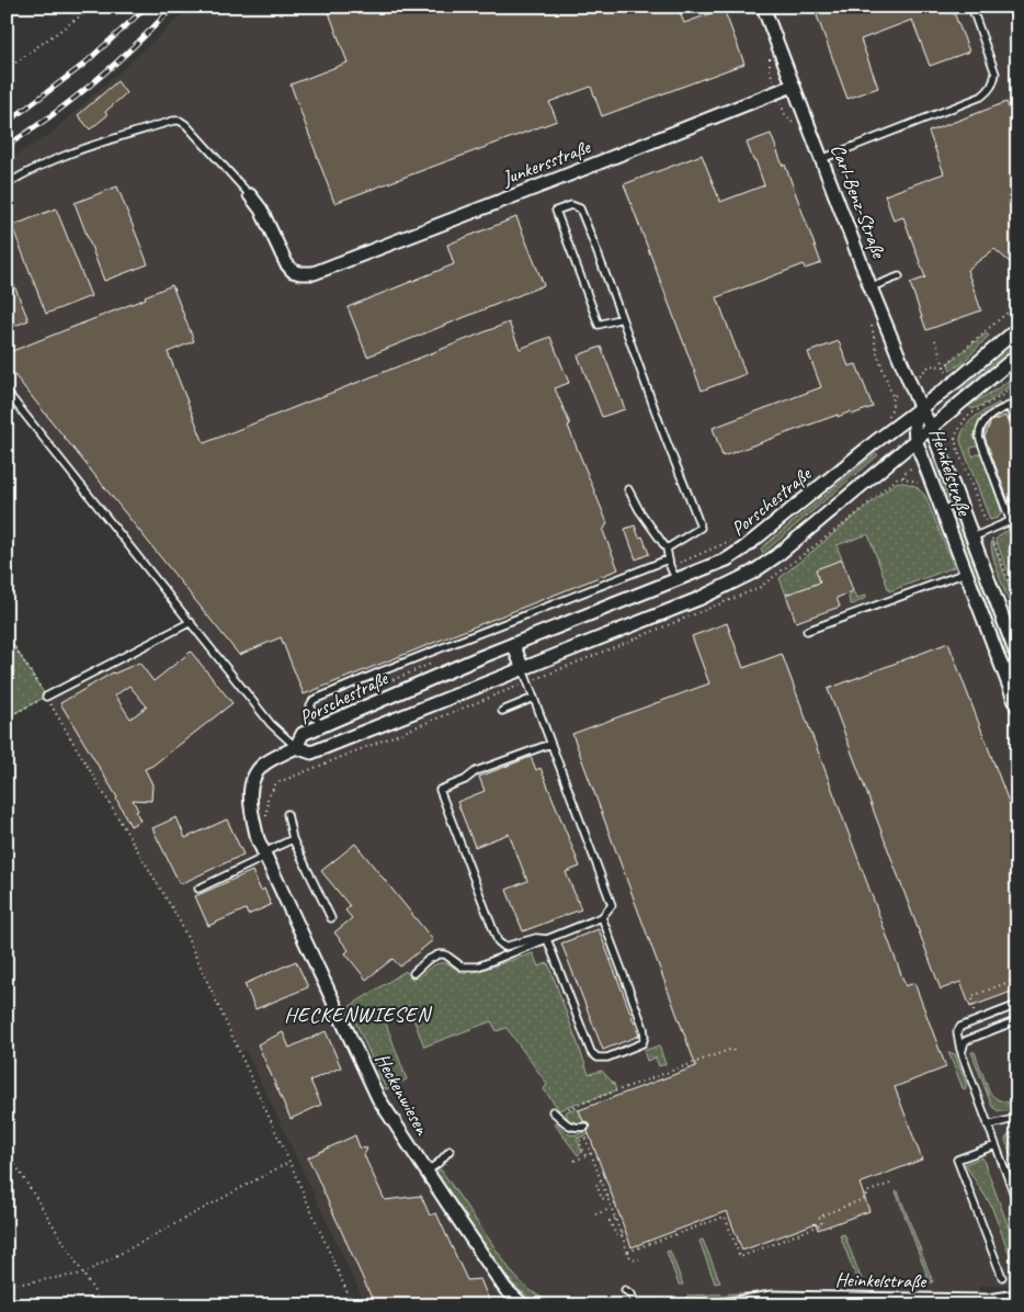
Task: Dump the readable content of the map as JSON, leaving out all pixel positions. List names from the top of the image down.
{
  "streets": {
    "street": [
      "Junkersstraße",
      "Carl-Benz-Straße",
      "Heinkelstraße",
      "Porschestraße",
      "Heckenwiesen"
    ]
  },
  "crossings": [
    ["Junkersstraße", "Carl-Benz-Straße"],
    ["Carl-Benz-Straße", "Heinkelstraße"],
    ["Carl-Benz-Straße", "Porschestraße"],
    ["Heinkelstraße", "Porschestraße"],
    ["Porschestraße", "Heckenwiesen"]
  ],
  "districts": ["HECKENWIESEN"]
}
